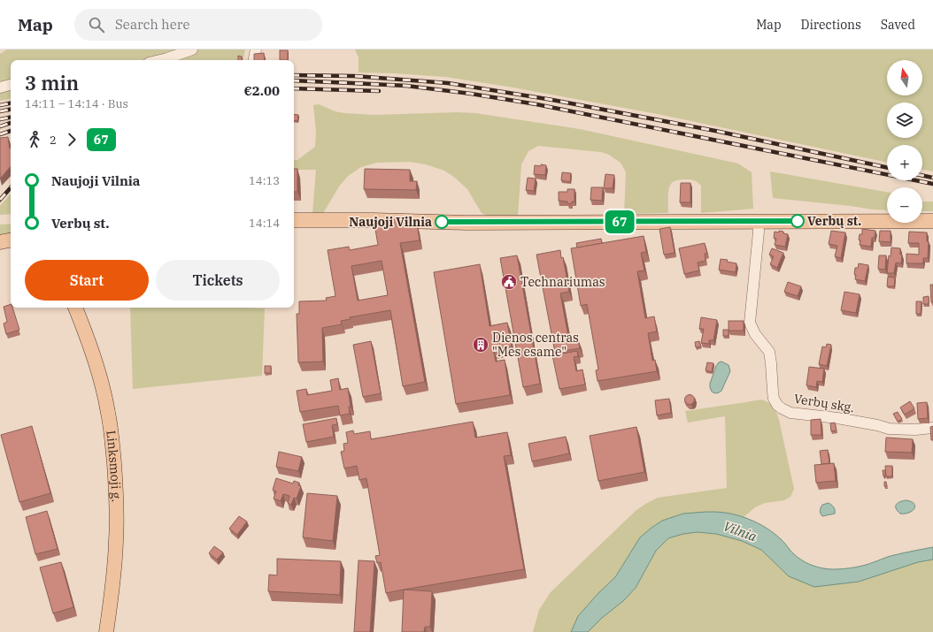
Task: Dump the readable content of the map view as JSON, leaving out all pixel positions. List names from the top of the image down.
{
  "streets": {
    "main road": ["Linksmoji g."],
    "street": ["Verbų skg."]
  },
  "water": ["Vilnia"],
  "places": {
    "other": ["Verbų st.", "Naujoji Vilnia"],
    "public building": ["Technariumas"],
    "building": ["Dienos centras \"Mes esame\""]
  },
  "lines": ["bus line 67"],
  "north": "top",
  "page": {
    "header": "Map",
    "search": "Search here",
    "nav": ["Map", "Directions", "Saved"],
    "on_map": "67",
    "map_buttons": ["+", "−"],
    "heading": ["3 min", "14:11 – 14:14 · Bus", "€2.00"],
    "legs": ["2", "67"],
    "list": [
      {
        "name": "Naujoji Vilnia",
        "value": "14:13"
      },
      {
        "name": "Verbų st.",
        "value": "14:14"
      }
    ],
    "buttons": ["Start", "Tickets"]
  }
}
